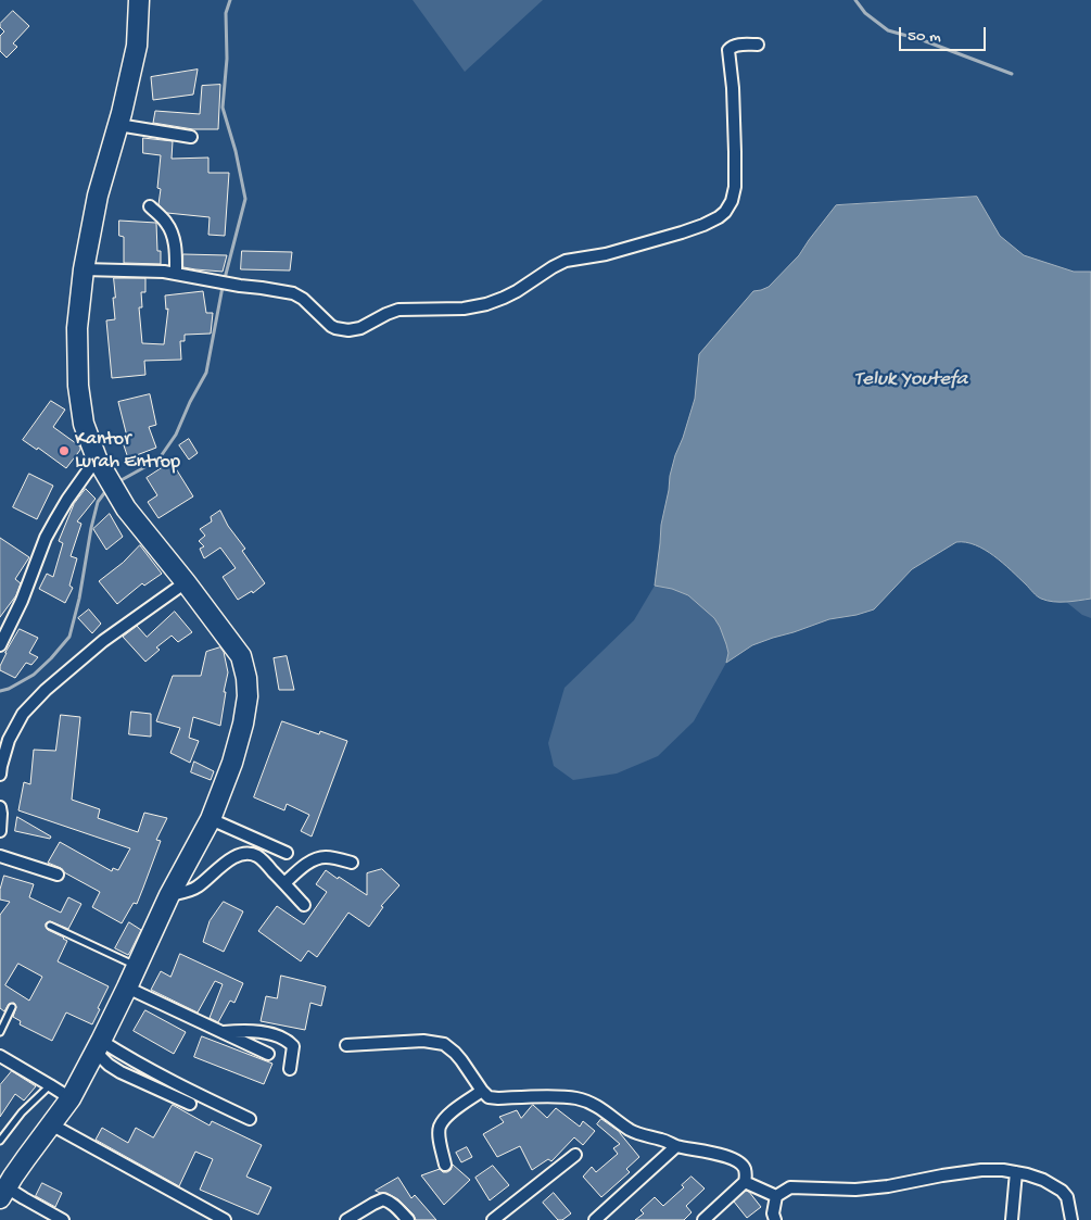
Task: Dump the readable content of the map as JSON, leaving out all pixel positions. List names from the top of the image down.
{
  "water": ["Teluk Youtefa"],
  "places": ["Kantor Lurah Entrop"],
  "scale_bar": "50 m"
}
